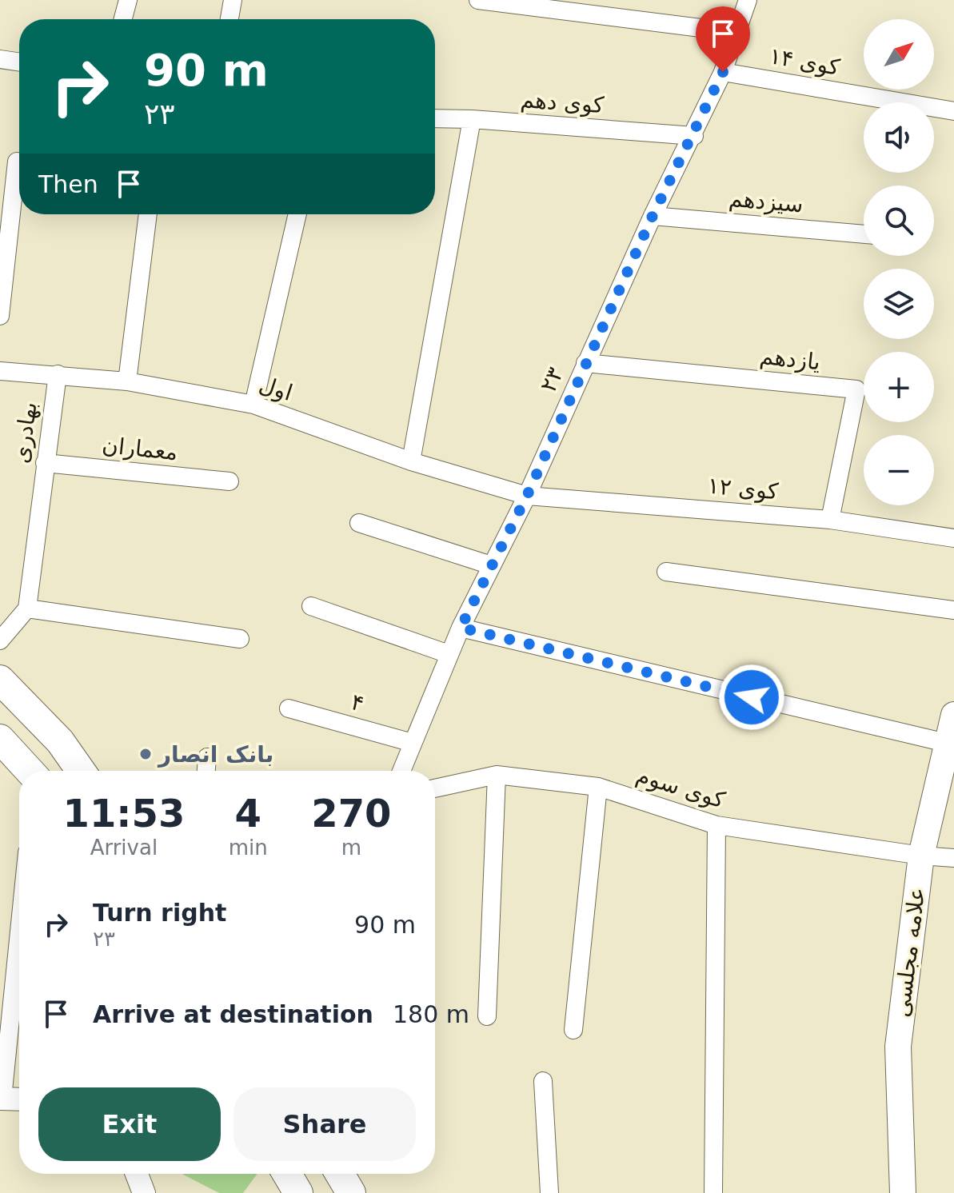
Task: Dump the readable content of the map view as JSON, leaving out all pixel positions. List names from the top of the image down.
{
  "streets": {
    "main road": ["علامه مجلسی"],
    "street": [
      "کوی ۱۴",
      "کوی دهم",
      "سیزدهم",
      "یازدهم",
      "۲۳",
      "اول",
      "بهادری",
      "معماران",
      "کوی ۱۲",
      "۴",
      "کوی سوم"
    ]
  },
  "crossings": [
    ["کوی ۱۴", "۲۳"],
    ["کوی دهم", "۲۳"],
    ["سیزدهم", "۲۳"],
    ["یازدهم", "۲۳"],
    ["یازدهم", "کوی ۱۲"],
    ["۲۳", "اول"],
    ["۲۳", "کوی ۱۲"],
    ["۲۳", "۴"],
    ["اول", "بهادری"],
    ["اول", "کوی ۱۲"],
    ["بهادری", "معماران"],
    ["کوی سوم", "علامه مجلسی"]
  ],
  "places": ["بانک انصار"],
  "north": "top right",
  "page": {
    "map_buttons": ["+", "−"],
    "turn": ["90 m", "۲۳"],
    "then": "Then",
    "eta": [
      "11:53",
      "Arrival",
      "4",
      "min",
      "270",
      "m"
    ],
    "list": [
      {
        "name": "Turn right",
        "note": "۲۳",
        "value": "90 m"
      },
      {
        "name": "Arrive at destination",
        "value": "180 m"
      }
    ],
    "buttons": ["Exit", "Share"]
  }
}
